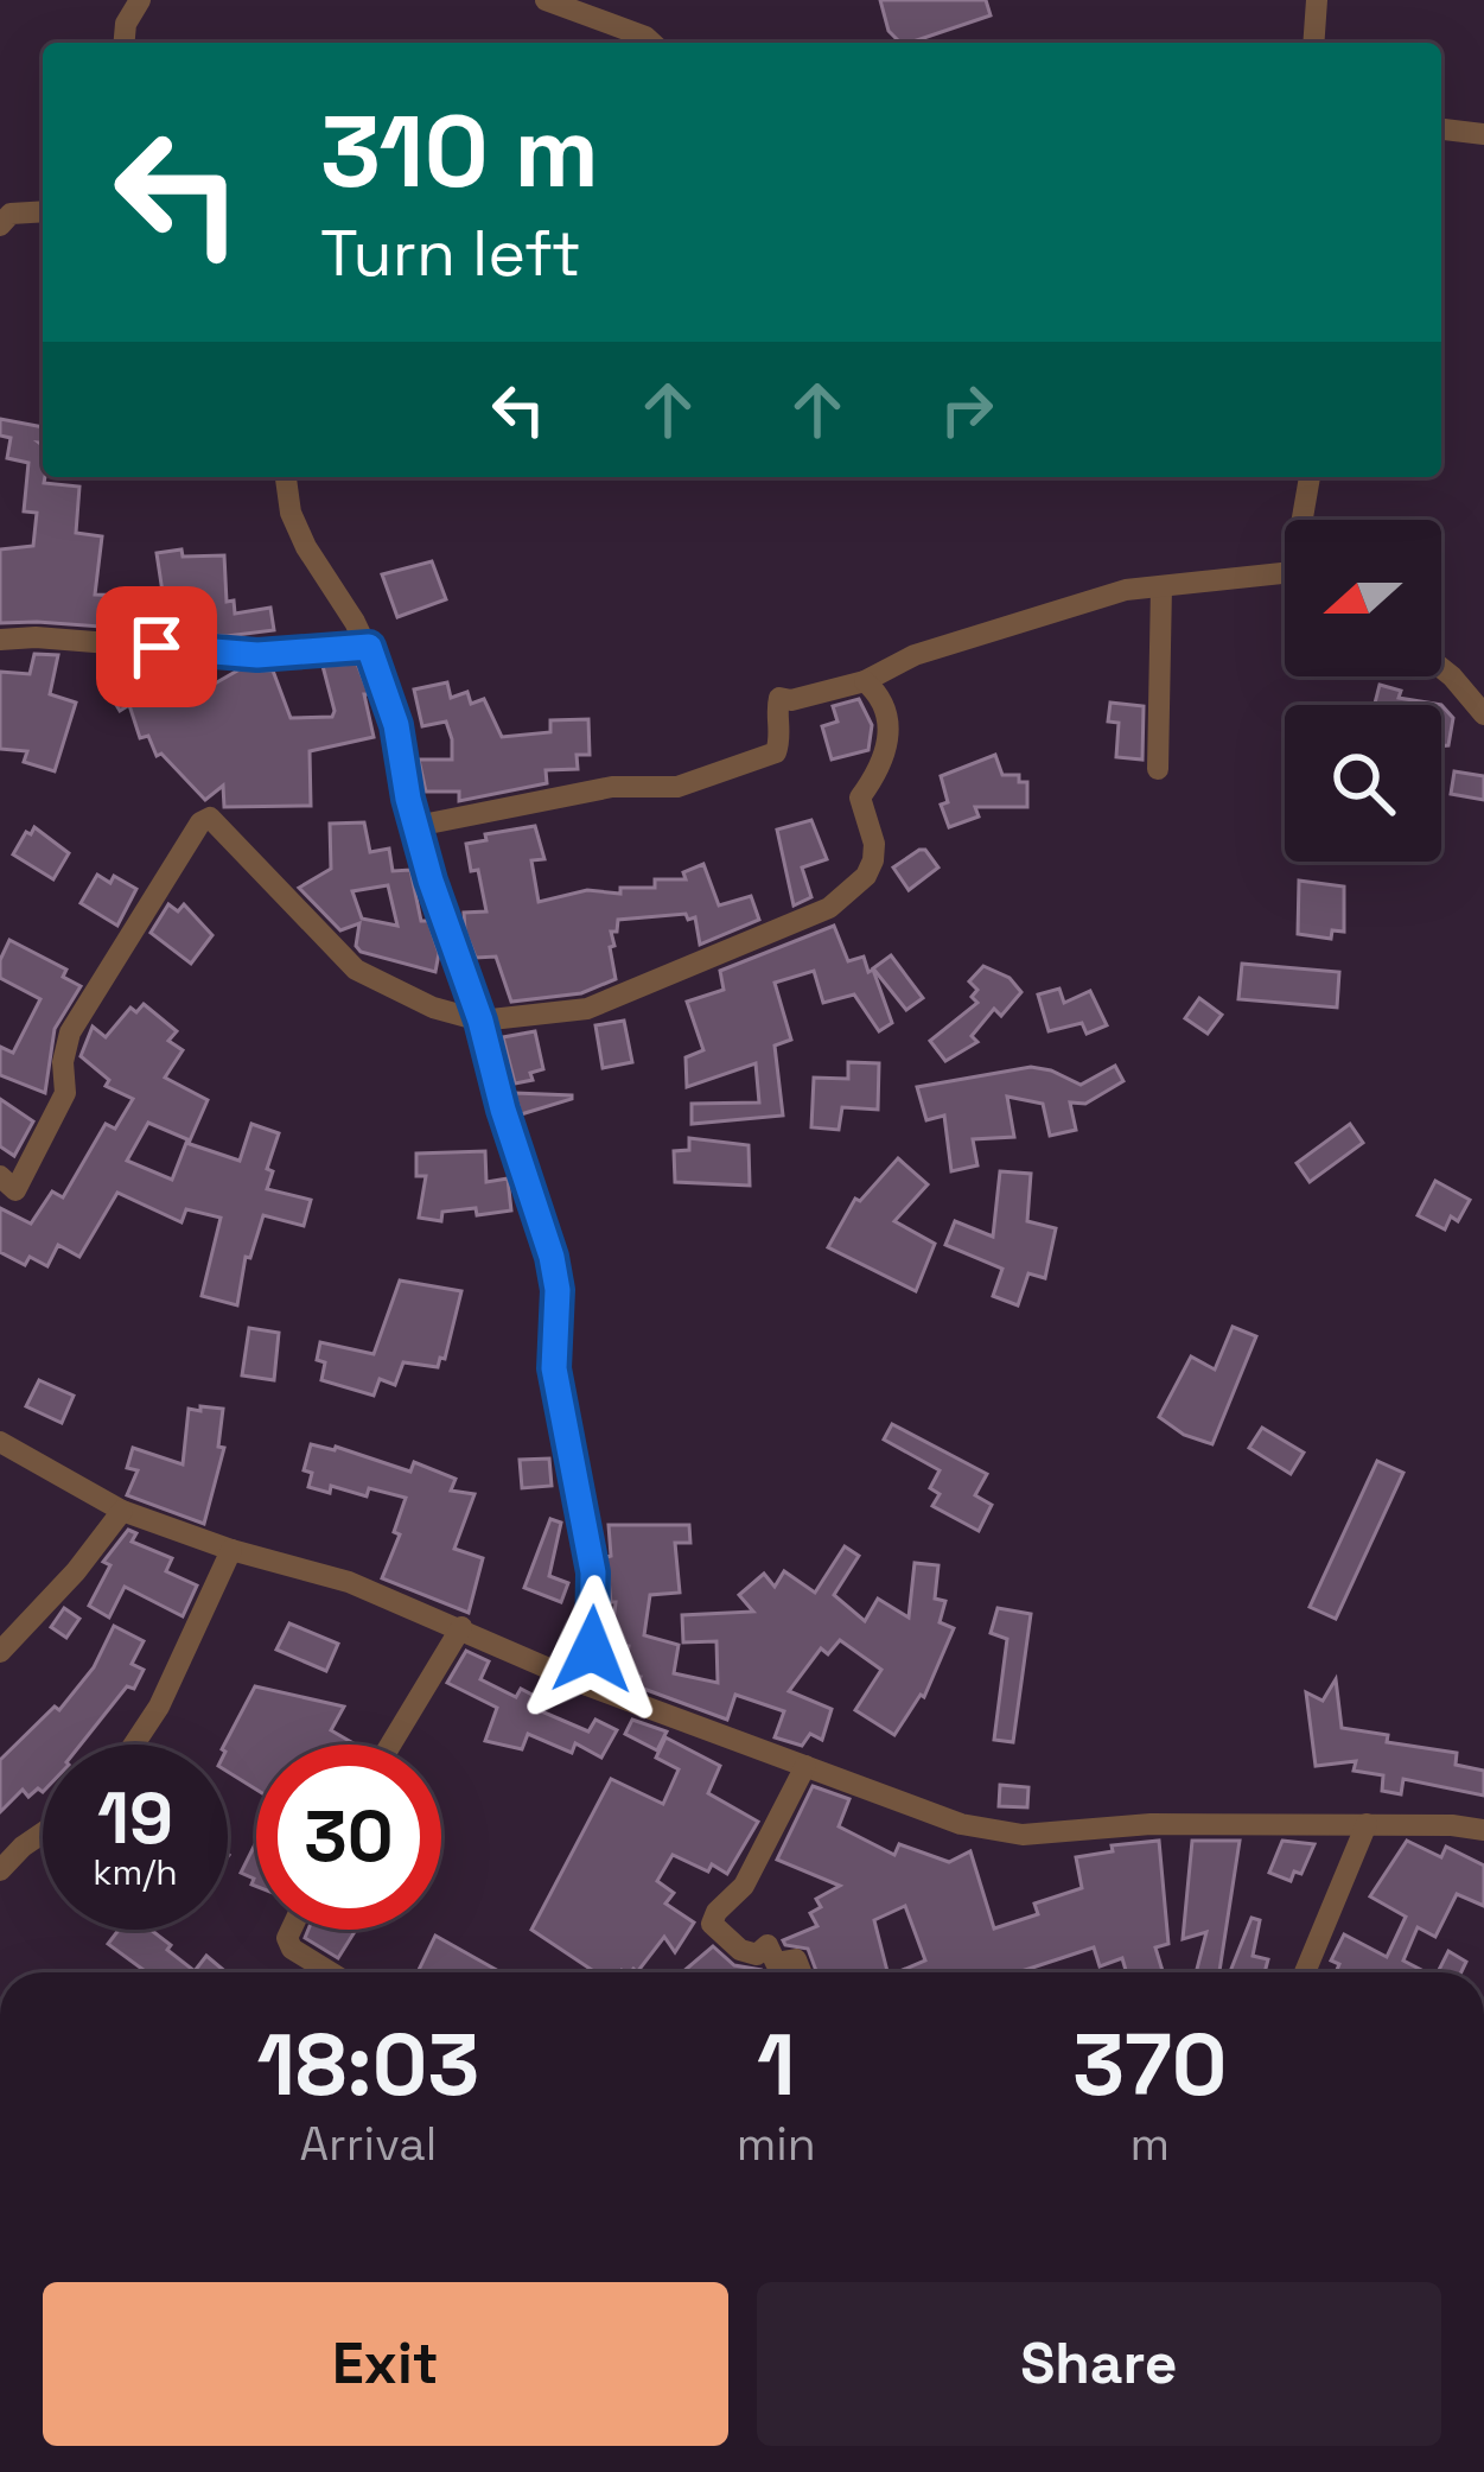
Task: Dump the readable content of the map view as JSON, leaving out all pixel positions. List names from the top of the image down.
{
  "north": "left",
  "page": {
    "turn": ["310 m", "Turn left"],
    "speed": "19 km/h",
    "limit": "30",
    "eta": [
      "18:03",
      "Arrival",
      "1",
      "min",
      "370",
      "m"
    ],
    "buttons": ["Exit", "Share"]
  }
}
